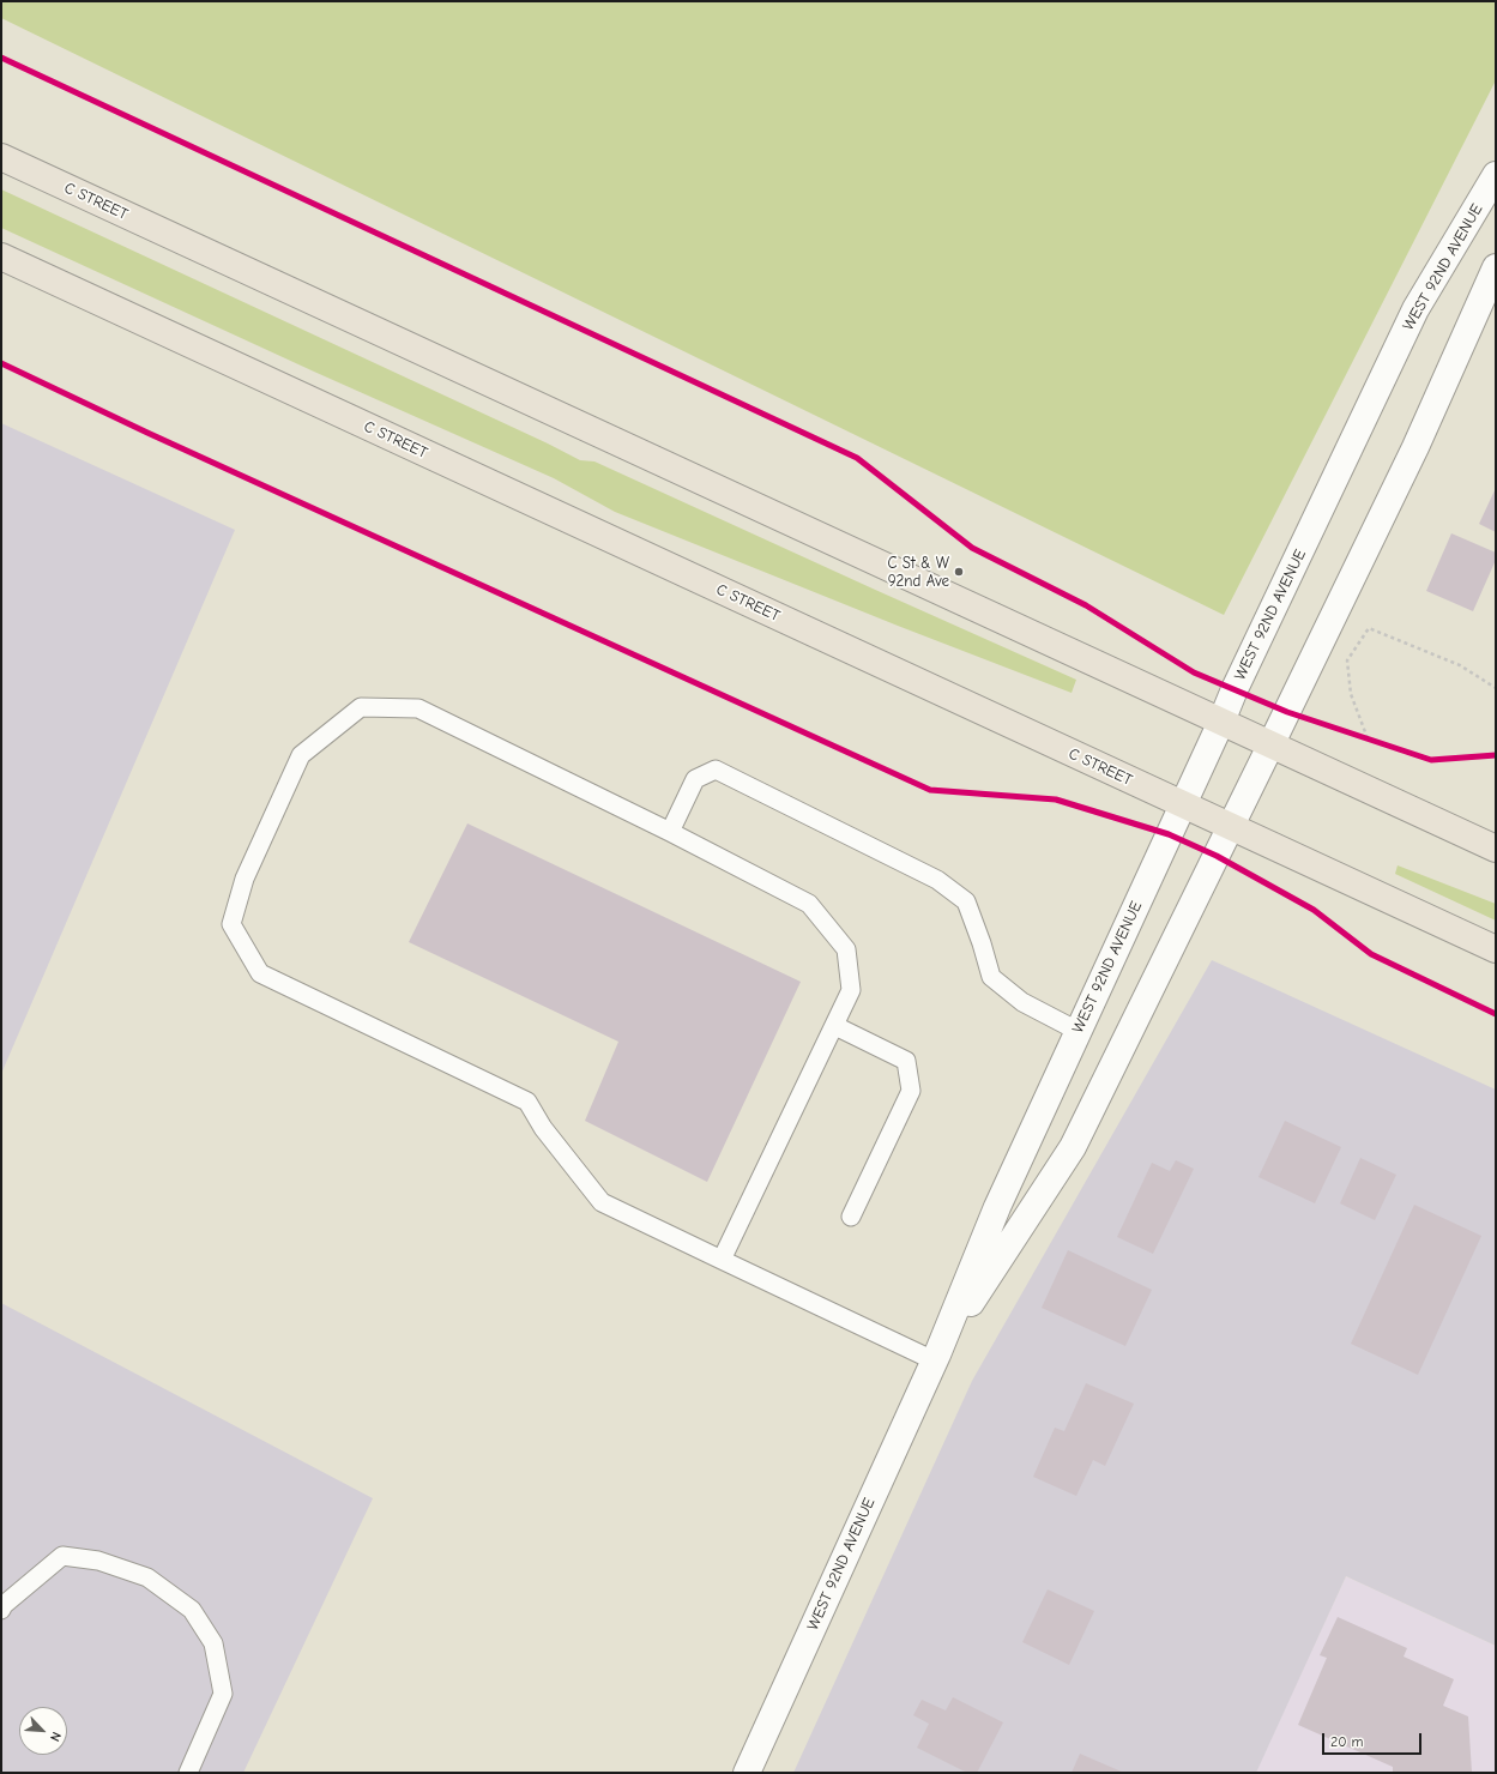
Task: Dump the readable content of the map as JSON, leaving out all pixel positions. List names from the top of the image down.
{
  "streets": {
    "main road": ["C STREET"],
    "street": ["WEST 92ND AVENUE"]
  },
  "crossings": [
    ["C STREET", "WEST 92ND AVENUE"]
  ],
  "places": ["C St & W 92nd Ave"],
  "scale_bar": "20 m",
  "north": "bottom right"
}
